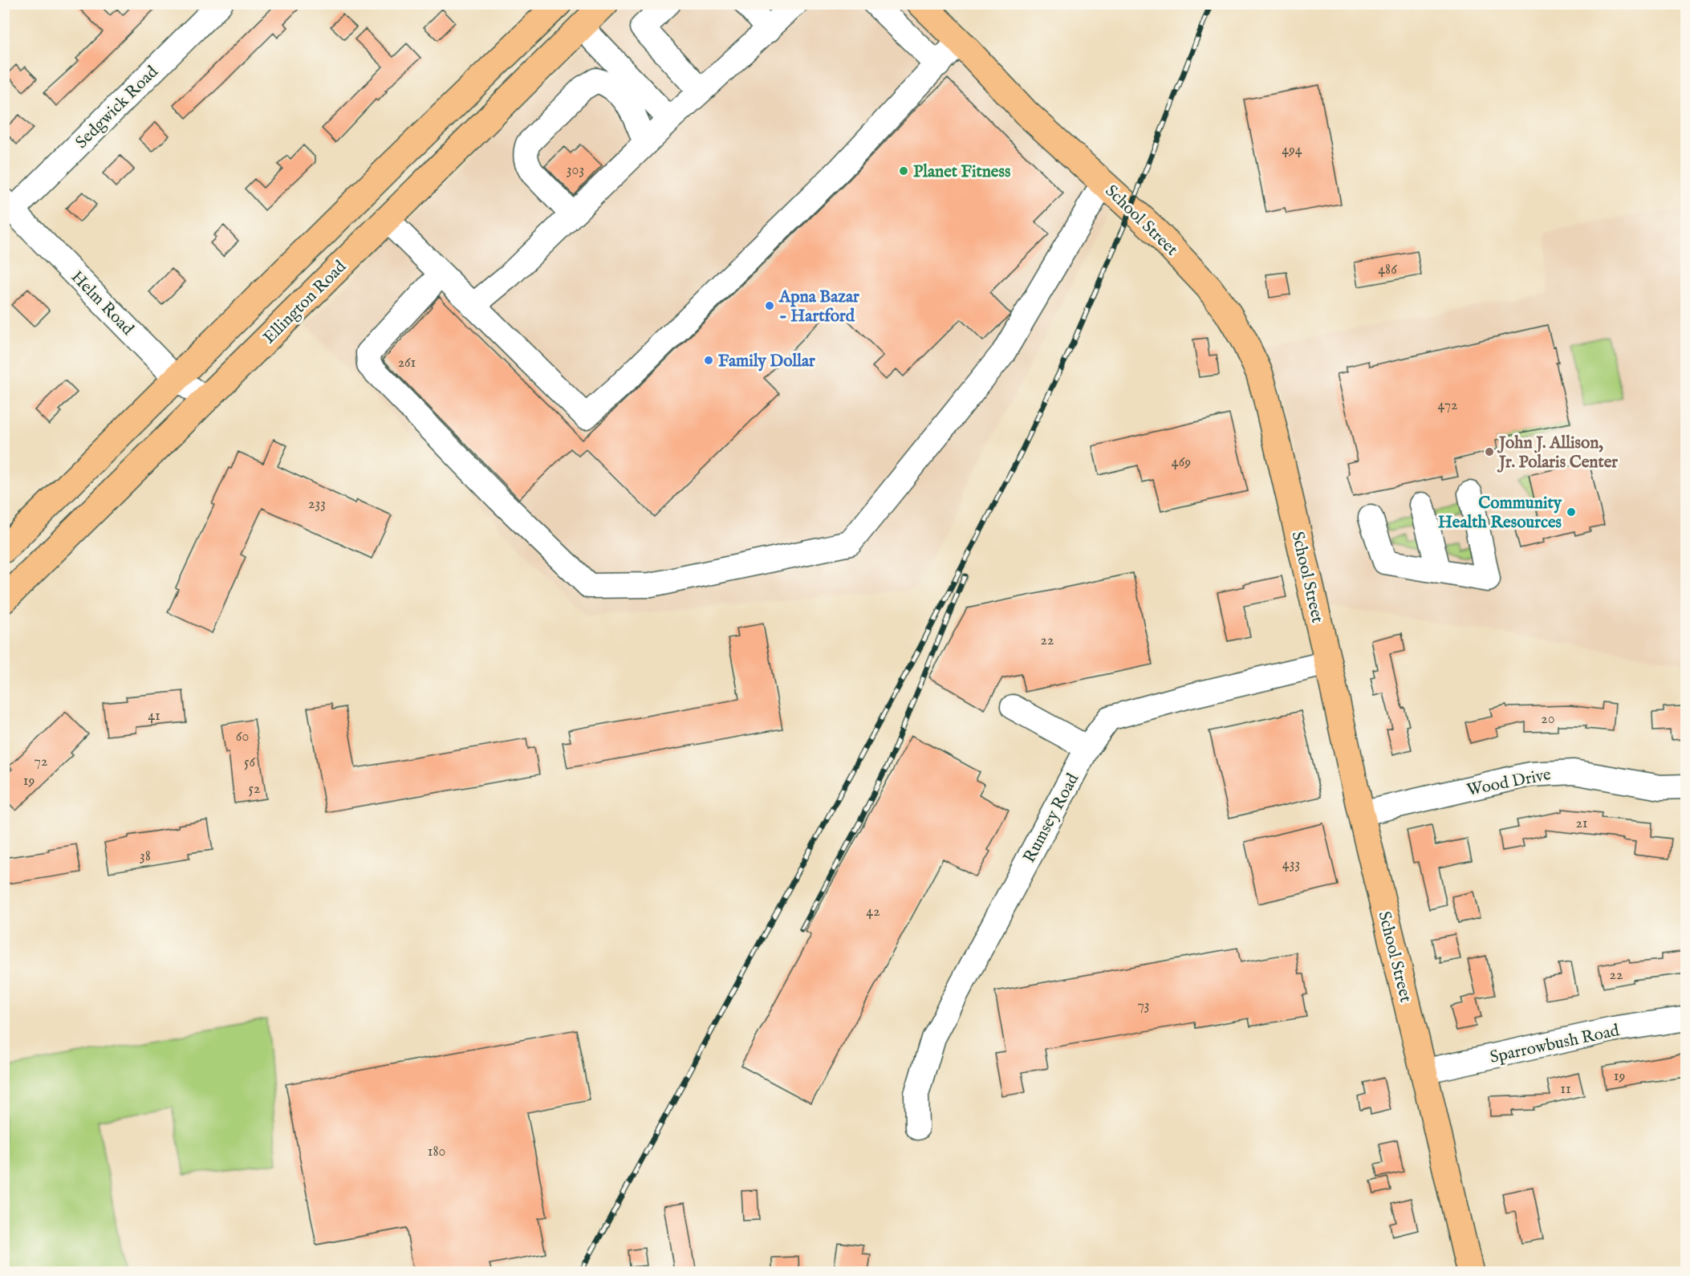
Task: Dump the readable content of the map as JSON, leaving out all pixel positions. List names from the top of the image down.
{
  "streets": {
    "main road": ["School Street", "Ellington Road"],
    "street": [
      "Sedgwick Road",
      "Helm Road",
      "Wood Drive",
      "Rumsey Road",
      "Sparrowbush Road"
    ]
  },
  "crossings": [
    ["Sedgwick Road", "Helm Road"],
    ["School Street", "Wood Drive"],
    ["School Street", "Rumsey Road"],
    ["School Street", "Sparrowbush Road"],
    ["Ellington Road", "Helm Road"]
  ],
  "places": [
    "Planet Fitness",
    "Apna Bazar - Hartford",
    "Family Dollar",
    "John J. Allison, Jr. Polaris Center",
    "Community Health Resources"
  ],
  "house_numbers": [
    "494",
    "303",
    "486",
    "261",
    "472",
    "469",
    "233",
    "22",
    "41",
    "20",
    "60",
    "72",
    "56",
    "19",
    "52",
    "21",
    "38",
    "433",
    "42",
    "22",
    "73",
    "19",
    "11",
    "180"
  ]
}
